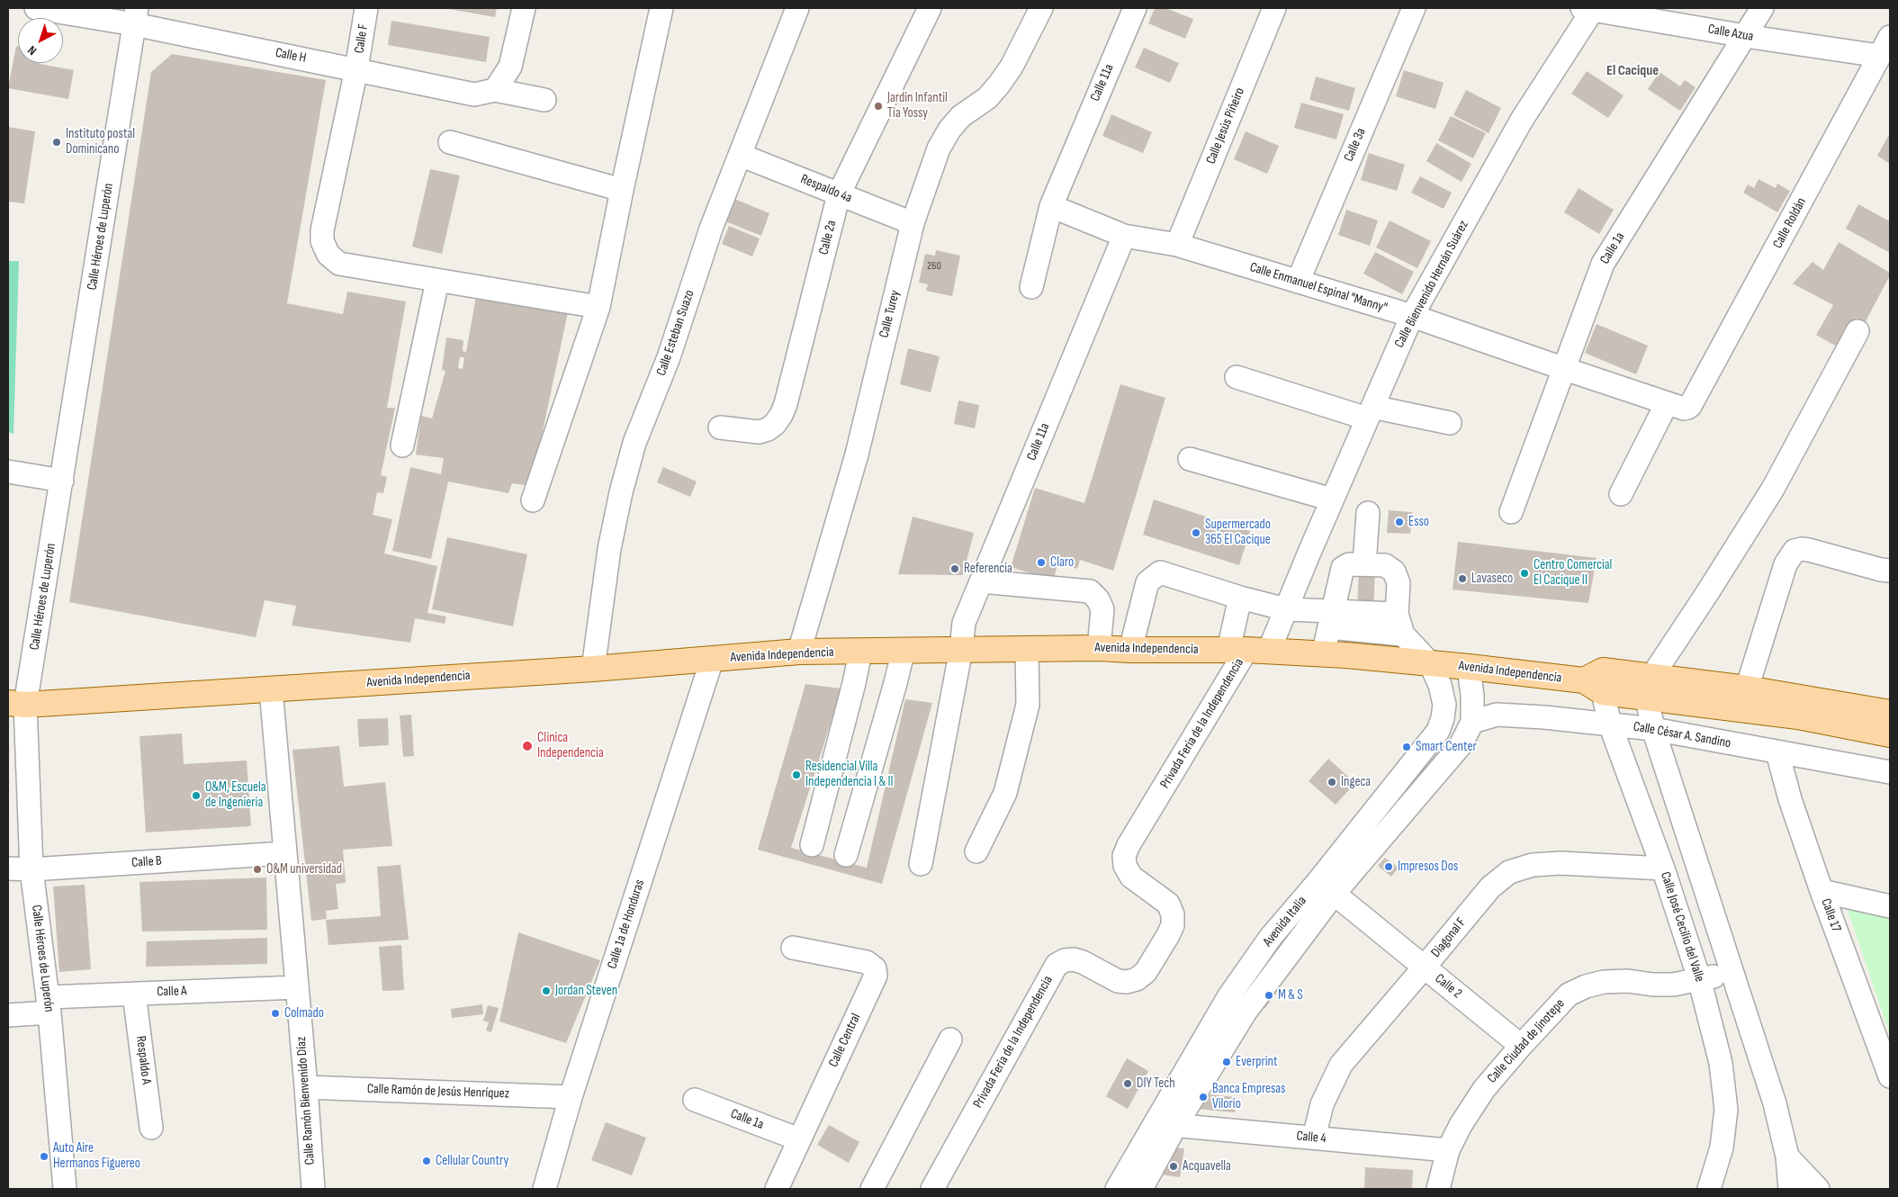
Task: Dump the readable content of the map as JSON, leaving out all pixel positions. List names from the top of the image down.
{
  "streets": {
    "main road": ["Avenida Independencia"],
    "street": [
      "Calle Azua",
      "Calle F",
      "Calle H",
      "Calle 11a",
      "Calle Jesús Piñeiro",
      "Calle 3a",
      "Respaldo 4a",
      "Calle Roldán",
      "Calle Héroes de Luperón",
      "Calle 2a",
      "Calle 1a",
      "Calle Bienvenido Hernán Suárez",
      "Calle Enmanuel Espinal \"Manny\"",
      "Calle Turey",
      "Calle Esteban Suazo",
      "Privada Feria de la Independencia",
      "Calle César A. Sandino",
      "Calle B",
      "Calle 17",
      "Avenida Italia",
      "Calle 1a de Honduras",
      "Calle José Cecilio del Valle",
      "Diagonal F",
      "Calle 2",
      "Calle A",
      "Calle Central",
      "Calle Ciudad de Jinotepe",
      "Respaldo A",
      "Calle Ramón de Jesús Henríquez",
      "Calle Ramón Bienvenido Díaz",
      "Calle 4"
    ]
  },
  "crossings": [
    ["Calle Azua", "Calle Roldán"],
    ["Calle Azua", "Calle 1a"],
    ["Calle Azua", "Calle Bienvenido Hernán Suárez"],
    ["Calle F", "Calle H"],
    ["Calle H", "Calle Héroes de Luperón"],
    ["Calle 11a", "Calle Enmanuel Espinal \"Manny\""],
    ["Calle 11a", "Avenida Independencia"],
    ["Calle Jesús Piñeiro", "Calle Enmanuel Espinal \"Manny\""],
    ["Calle 3a", "Calle Enmanuel Espinal \"Manny\""],
    ["Respaldo 4a", "Calle 2a"],
    ["Respaldo 4a", "Calle Turey"],
    ["Respaldo 4a", "Calle Esteban Suazo"],
    ["Calle Roldán", "Calle Enmanuel Espinal \"Manny\""],
    ["Calle Héroes de Luperón", "Avenida Independencia"],
    ["Calle Héroes de Luperón", "Calle B"],
    ["Calle Héroes de Luperón", "Calle A"],
    ["Calle 1a", "Calle Enmanuel Espinal \"Manny\""],
    ["Calle 1a", "Calle Central"],
    ["Calle Bienvenido Hernán Suárez", "Calle Enmanuel Espinal \"Manny\""],
    ["Calle Bienvenido Hernán Suárez", "Avenida Independencia"],
    ["Calle Bienvenido Hernán Suárez", "Privada Feria de la Independencia"],
    ["Calle Turey", "Avenida Independencia"],
    ["Calle Esteban Suazo", "Avenida Independencia"],
    ["Avenida Independencia", "Privada Feria de la Independencia"],
    ["Avenida Independencia", "Avenida Italia"],
    ["Avenida Independencia", "Calle 1a de Honduras"],
    ["Avenida Independencia", "Calle José Cecilio del Valle"],
    ["Avenida Independencia", "Calle Ramón Bienvenido Díaz"],
    ["Calle César A. Sandino", "Calle 17"],
    ["Calle César A. Sandino", "Avenida Italia"],
    ["Calle César A. Sandino", "Calle José Cecilio del Valle"],
    ["Calle B", "Calle Ramón Bienvenido Díaz"],
    ["Avenida Italia", "Calle 2"],
    ["Avenida Italia", "Calle 4"],
    ["Calle 1a de Honduras", "Calle Ramón de Jesús Henríquez"],
    ["Calle José Cecilio del Valle", "Diagonal F"],
    ["Calle José Cecilio del Valle", "Calle Ciudad de Jinotepe"],
    ["Diagonal F", "Calle 2"],
    ["Diagonal F", "Calle 4"],
    ["Calle 2", "Calle Ciudad de Jinotepe"],
    ["Calle A", "Respaldo A"],
    ["Calle A", "Calle Ramón Bienvenido Díaz"],
    ["Calle Ciudad de Jinotepe", "Calle 4"],
    ["Calle Ramón de Jesús Henríquez", "Calle Ramón Bienvenido Díaz"]
  ],
  "districts": ["El Cacique"],
  "places": [
    "Jardín Infantil Tía Yossy",
    "Instituto postal Dominicano",
    "Esso",
    "Supermercado 365 El Cacique",
    "Claro",
    "Referencia",
    "Centro Comercial El Cacique II",
    "Lavaseco",
    "Clinica Independencia",
    "Smart Center",
    "Residencial Villa Independencia I & II",
    "Ingeca",
    "O&M, Escuela de Ingenieria",
    "Impresos Dos",
    "O&M universidad",
    "Jordan Steven",
    "M & S",
    "Colmado",
    "Everprint",
    "DIY Tech",
    "Banca Empresas Vilorio",
    "Auto Aire Hermanos Figuereo",
    "Cellular Country",
    "Acquavella"
  ],
  "house_numbers": ["260"],
  "north": "bottom left"
}
